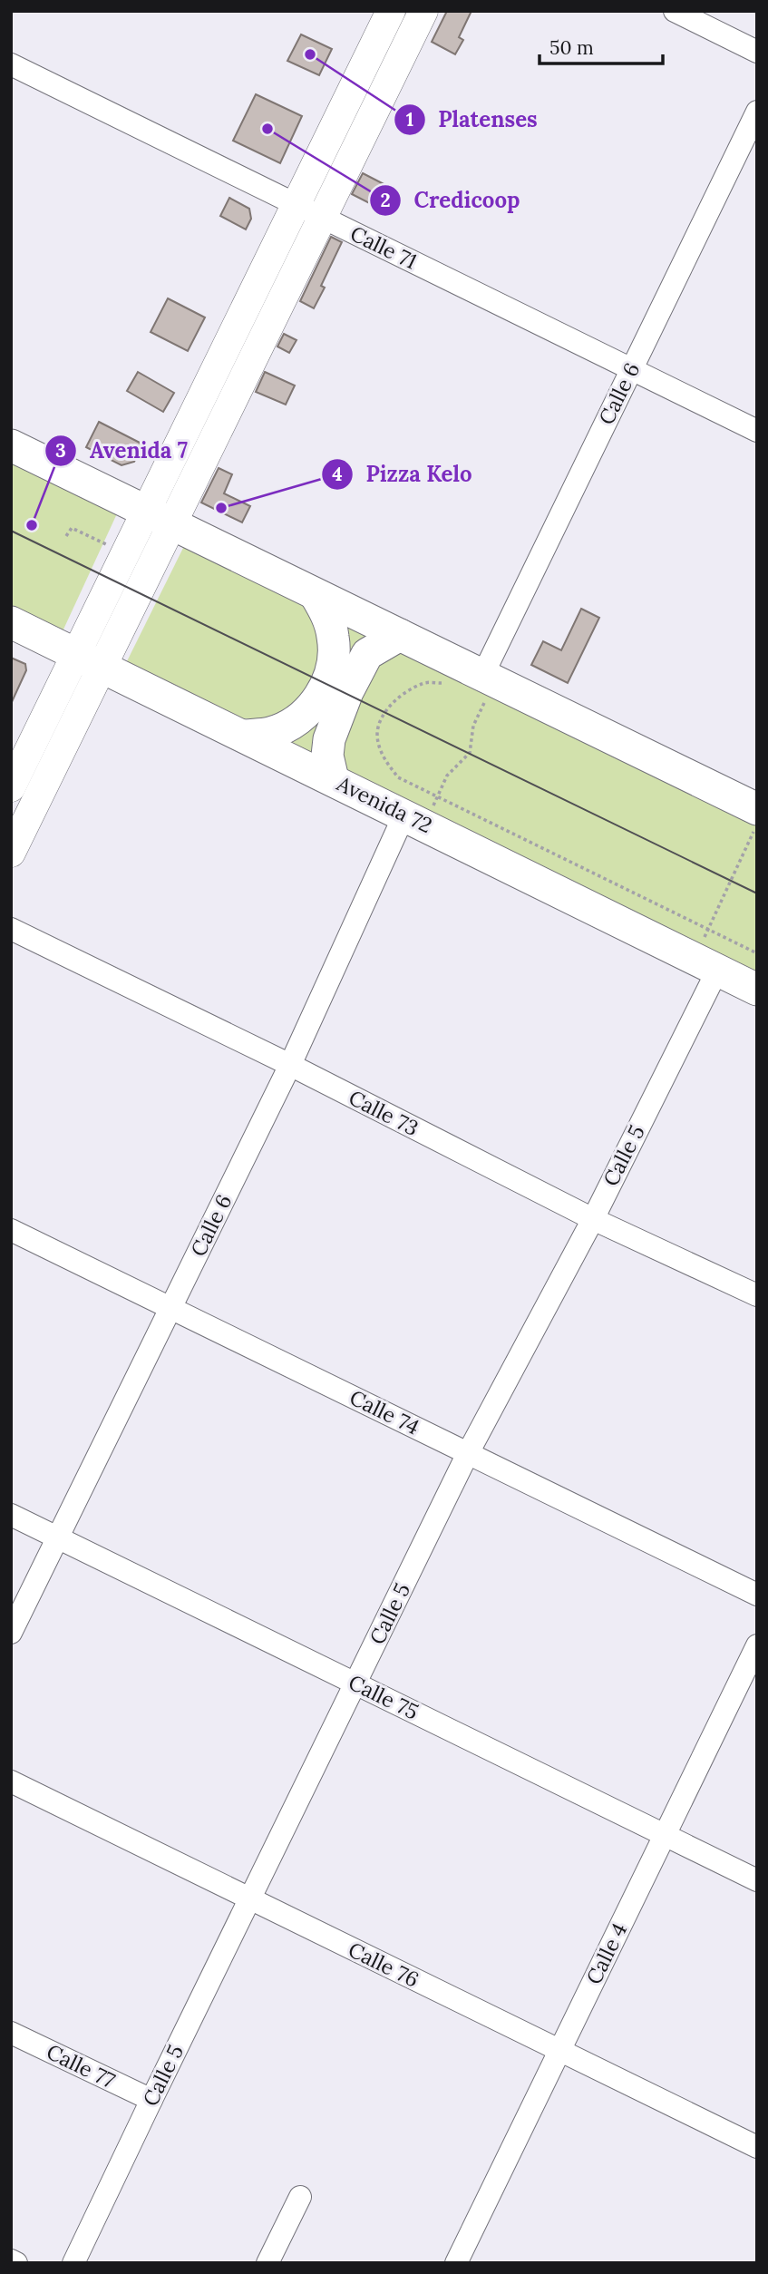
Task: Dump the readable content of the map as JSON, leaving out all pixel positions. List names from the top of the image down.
{
  "streets": {
    "highway": ["Avenida 72"],
    "street": [
      "Calle 71",
      "Calle 6",
      "Calle 73",
      "Calle 5",
      "Calle 74",
      "Calle 75",
      "Calle 4",
      "Calle 76",
      "Calle 77"
    ]
  },
  "crossings": [
    ["Calle 71", "Calle 6"],
    ["Calle 6", "Avenida 72"],
    ["Calle 6", "Calle 73"],
    ["Calle 6", "Calle 74"],
    ["Calle 6", "Calle 75"],
    ["Avenida 72", "Calle 5"],
    ["Calle 73", "Calle 5"],
    ["Calle 5", "Calle 74"],
    ["Calle 5", "Calle 75"],
    ["Calle 5", "Calle 76"],
    ["Calle 5", "Calle 77"],
    ["Calle 75", "Calle 4"],
    ["Calle 4", "Calle 76"]
  ],
  "places": [
    "Platenses",
    "Credicoop",
    "Pizza Kelo",
    "Avenida 7"
  ],
  "scale_bar": "50 m"
}
